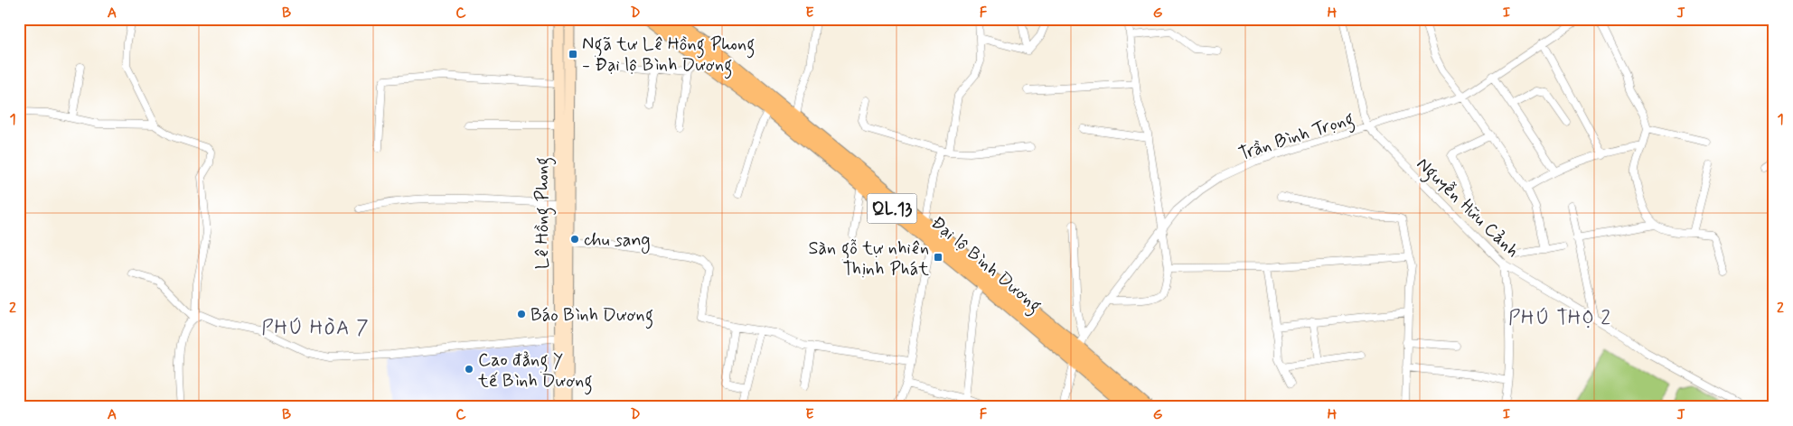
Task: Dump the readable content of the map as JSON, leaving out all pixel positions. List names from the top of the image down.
{
  "streets": {
    "highway": ["QL.13", "Đại lộ Bình Dương"],
    "street": ["Trần Bình Trọng", "Nguyễn Hữu Cảnh", "Lê Hồng Phong"]
  },
  "crossings": [
    ["Trần Bình Trọng", "Nguyễn Hữu Cảnh"],
    ["Trần Bình Trọng", "Đại lộ Bình Dương"]
  ],
  "districts": ["PHÚ THỌ 2", "PHÚ HÒA 7"],
  "places": {
    "transit": ["Ngã tư Lê Hồng Phong - Đại lộ Bình Dương", "Sàn gỗ tự nhiên Thịnh Phát"],
    "other": ["chu sang", "Báo Bình Dương", "Cao đẳng Y tế Bình Dương"]
  },
  "grid": {
    "columns": [
      "A",
      "B",
      "C",
      "D",
      "E",
      "F",
      "G",
      "H",
      "I",
      "J"
    ],
    "rows": ["1", "2"]
  }
}
